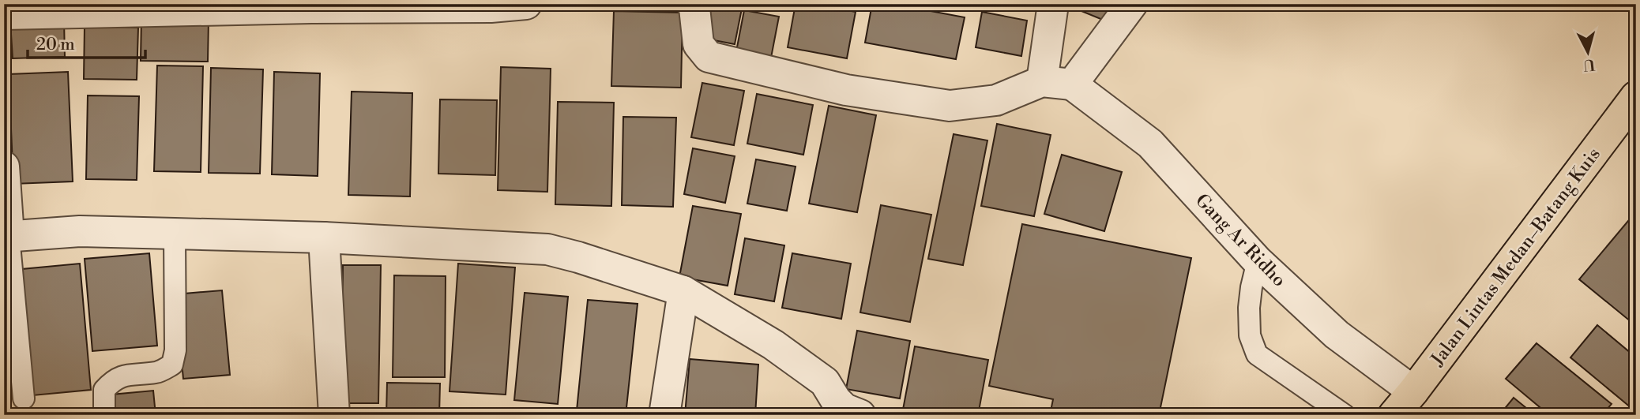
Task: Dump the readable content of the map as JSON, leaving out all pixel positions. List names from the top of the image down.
{
  "streets": {
    "highway": ["Jalan Lintas Medan–Batang Kuis"],
    "street": ["Gang Ar Ridho"]
  },
  "crossings": [
    ["Gang Ar Ridho", "Jalan Lintas Medan–Batang Kuis"]
  ],
  "scale_bar": "20 m",
  "north": "bottom"
}
